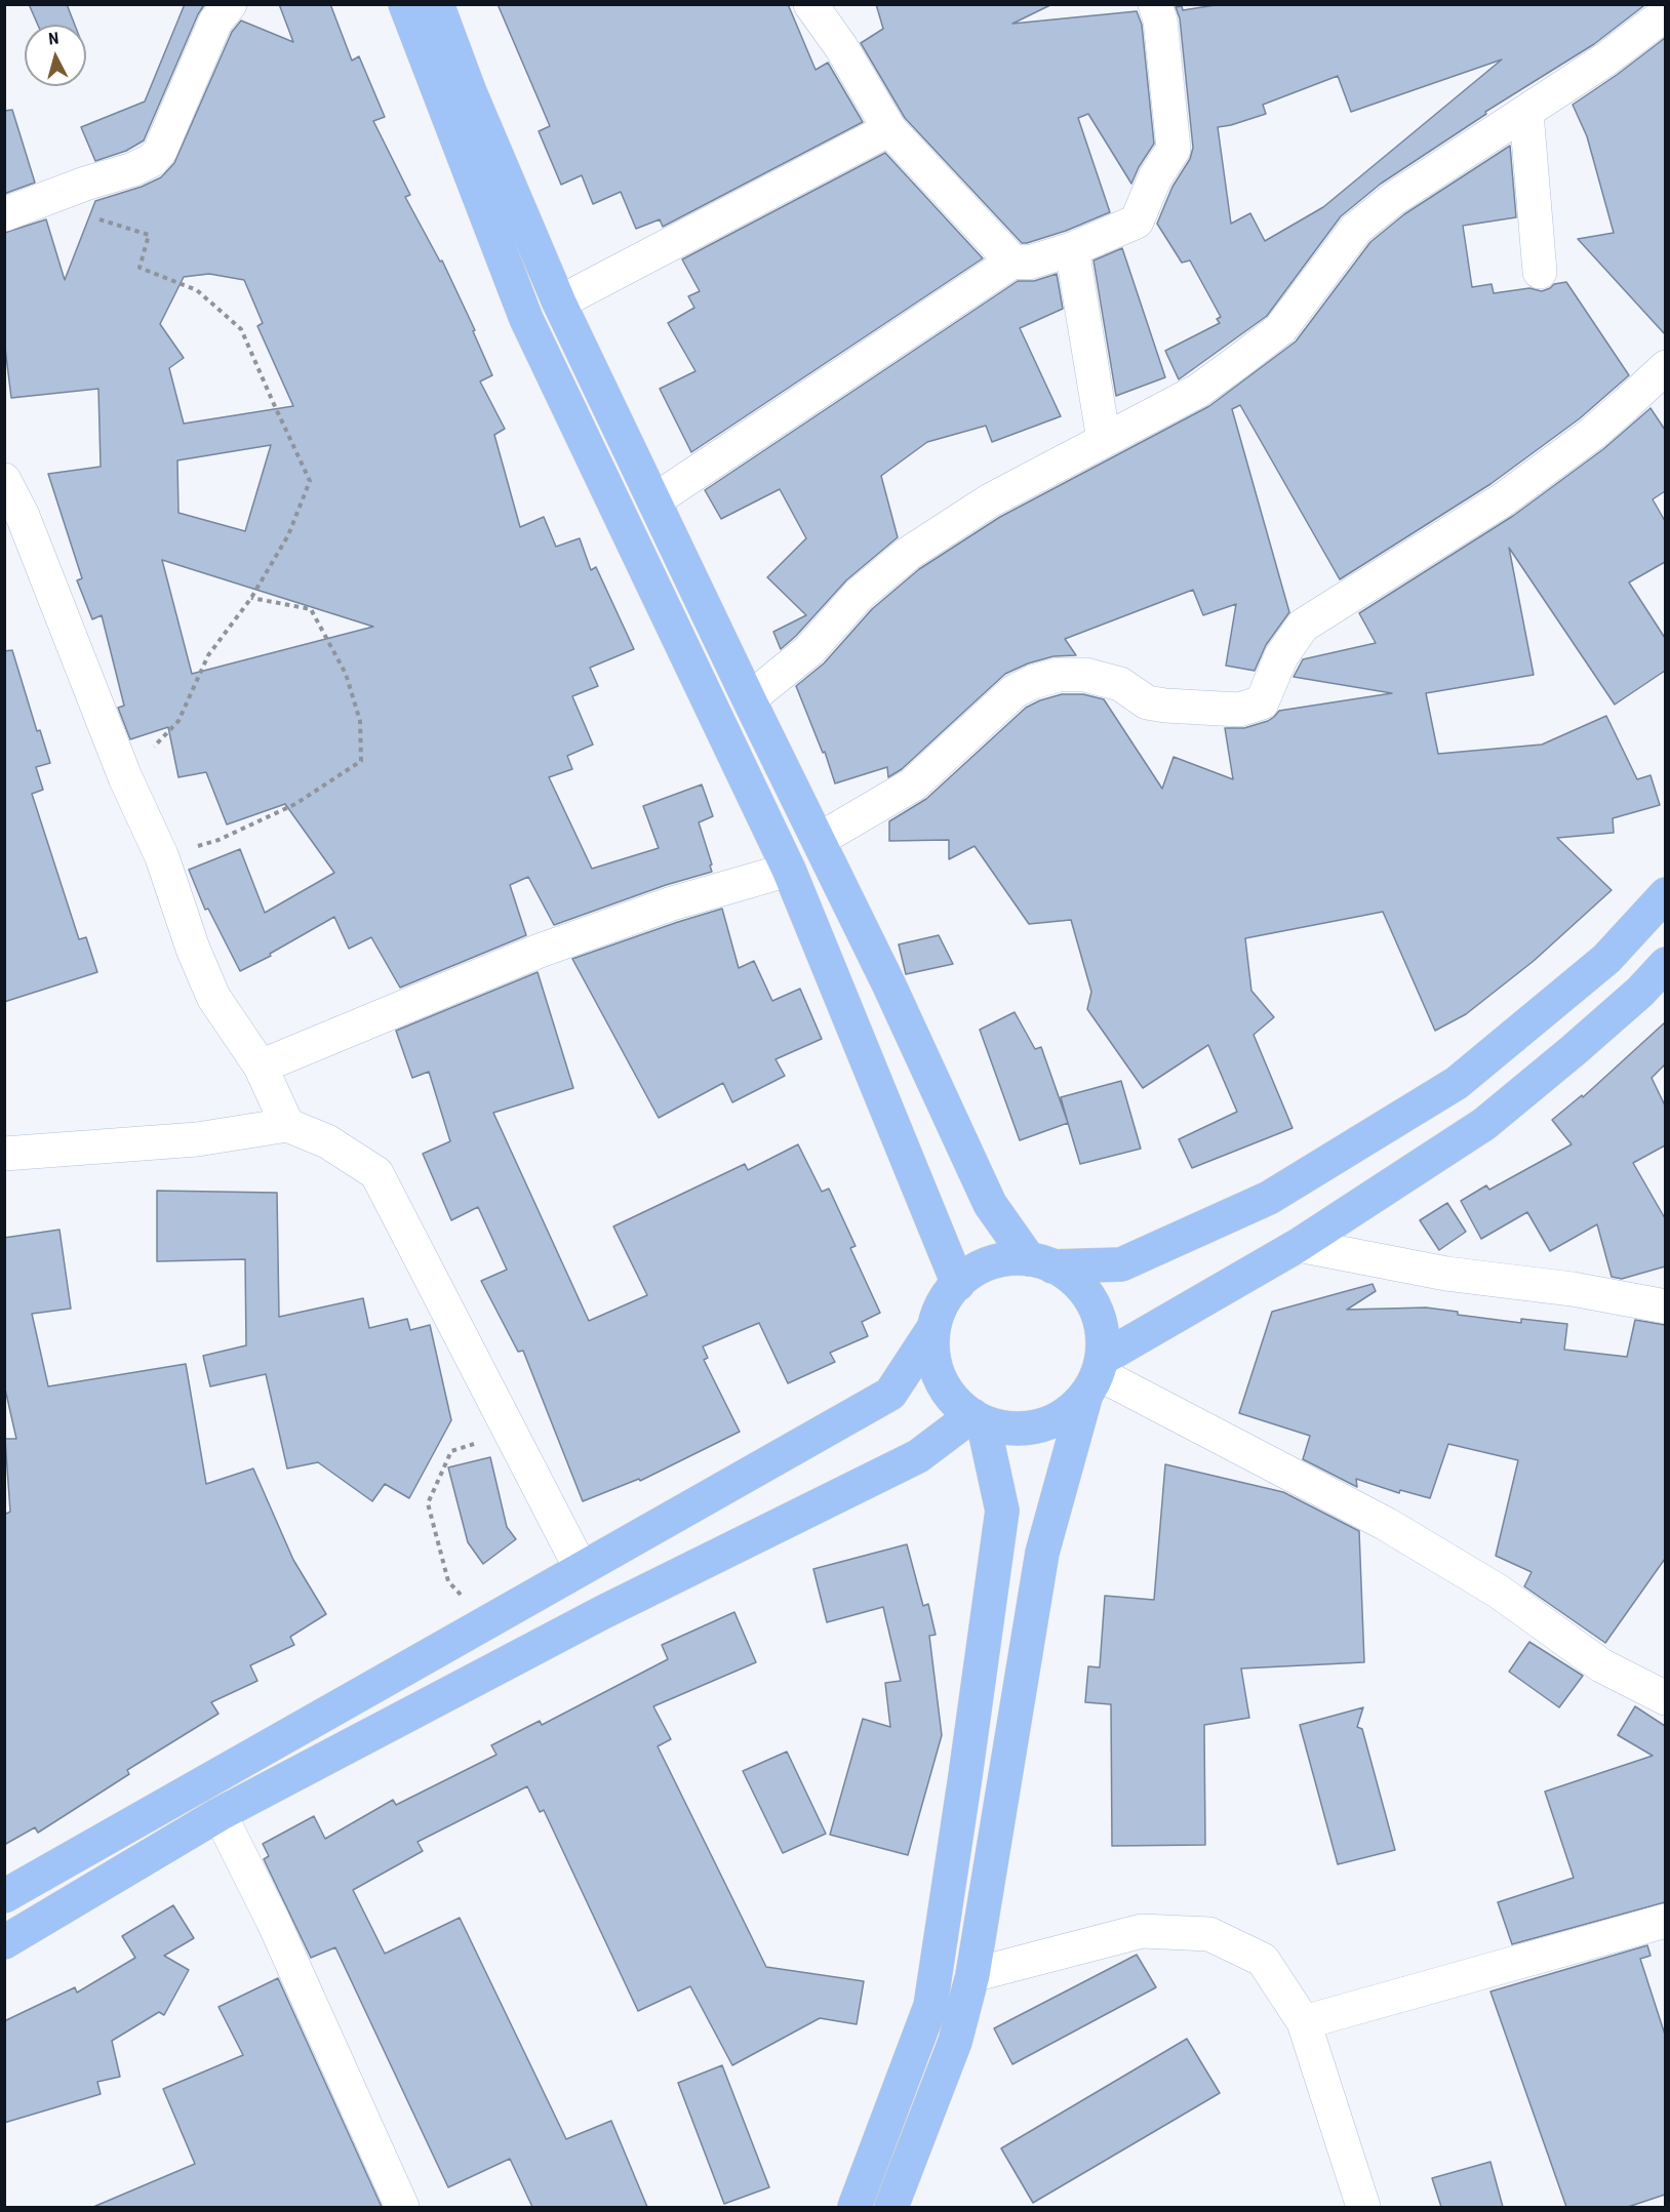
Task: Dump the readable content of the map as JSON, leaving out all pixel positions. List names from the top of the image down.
{
  "north": "top"
}
